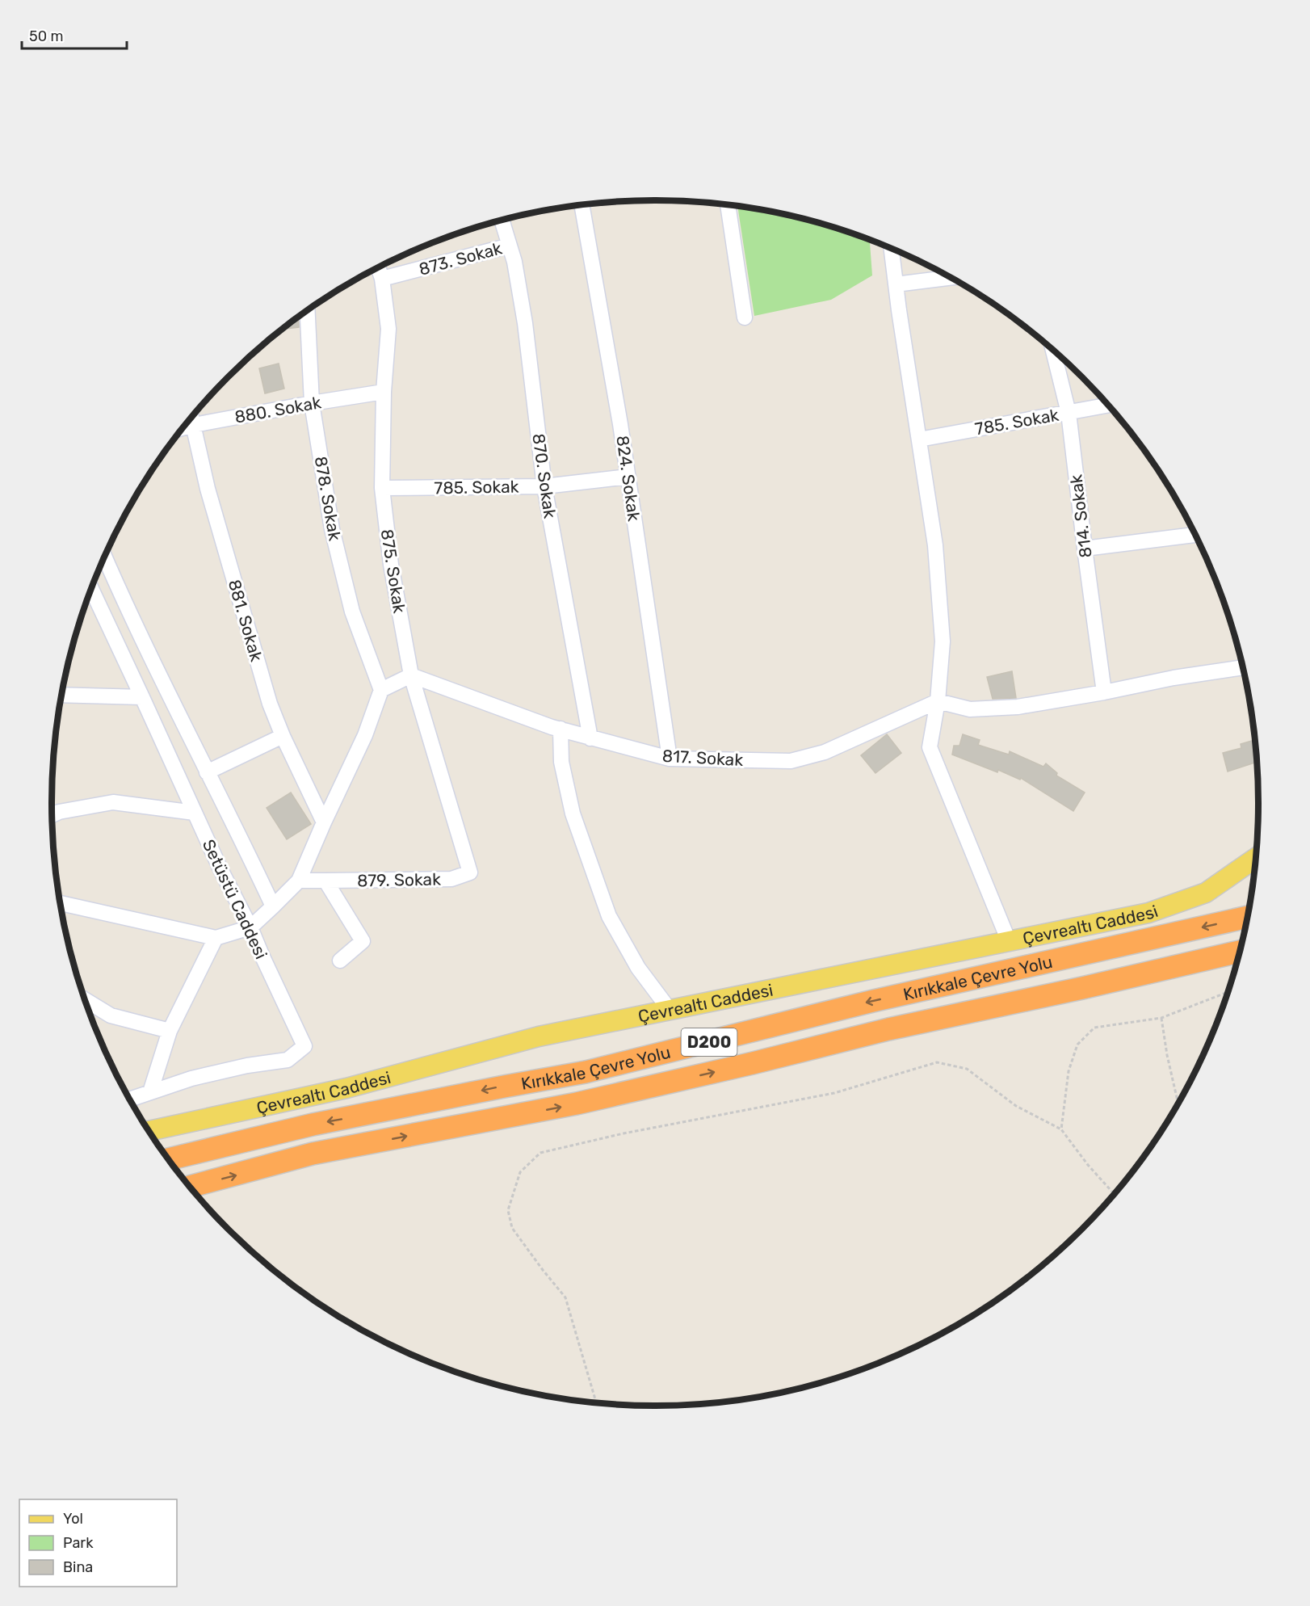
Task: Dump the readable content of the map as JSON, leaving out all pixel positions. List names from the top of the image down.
{
  "streets": {
    "highway": ["Kırıkkale Çevre Yolu", "D200"],
    "main road": ["Çevrealtı Caddesi"],
    "street": [
      "873. Sokak",
      "880. Sokak",
      "785. Sokak",
      "870. Sokak",
      "824. Sokak",
      "878. Sokak",
      "814. Sokak",
      "875. Sokak",
      "881. Sokak",
      "817. Sokak",
      "879. Sokak",
      "Setüstü Caddesi"
    ]
  },
  "crossings": [
    ["873. Sokak", "870. Sokak"],
    ["873. Sokak", "875. Sokak"],
    ["880. Sokak", "878. Sokak"],
    ["880. Sokak", "875. Sokak"],
    ["880. Sokak", "881. Sokak"],
    ["785. Sokak", "870. Sokak"],
    ["785. Sokak", "824. Sokak"],
    ["785. Sokak", "814. Sokak"],
    ["785. Sokak", "875. Sokak"],
    ["870. Sokak", "817. Sokak"],
    ["824. Sokak", "817. Sokak"],
    ["875. Sokak", "817. Sokak"],
    ["875. Sokak", "879. Sokak"]
  ],
  "legend": ["Yol", "Park", "Bina"],
  "scale_bar": "50 m"
}
